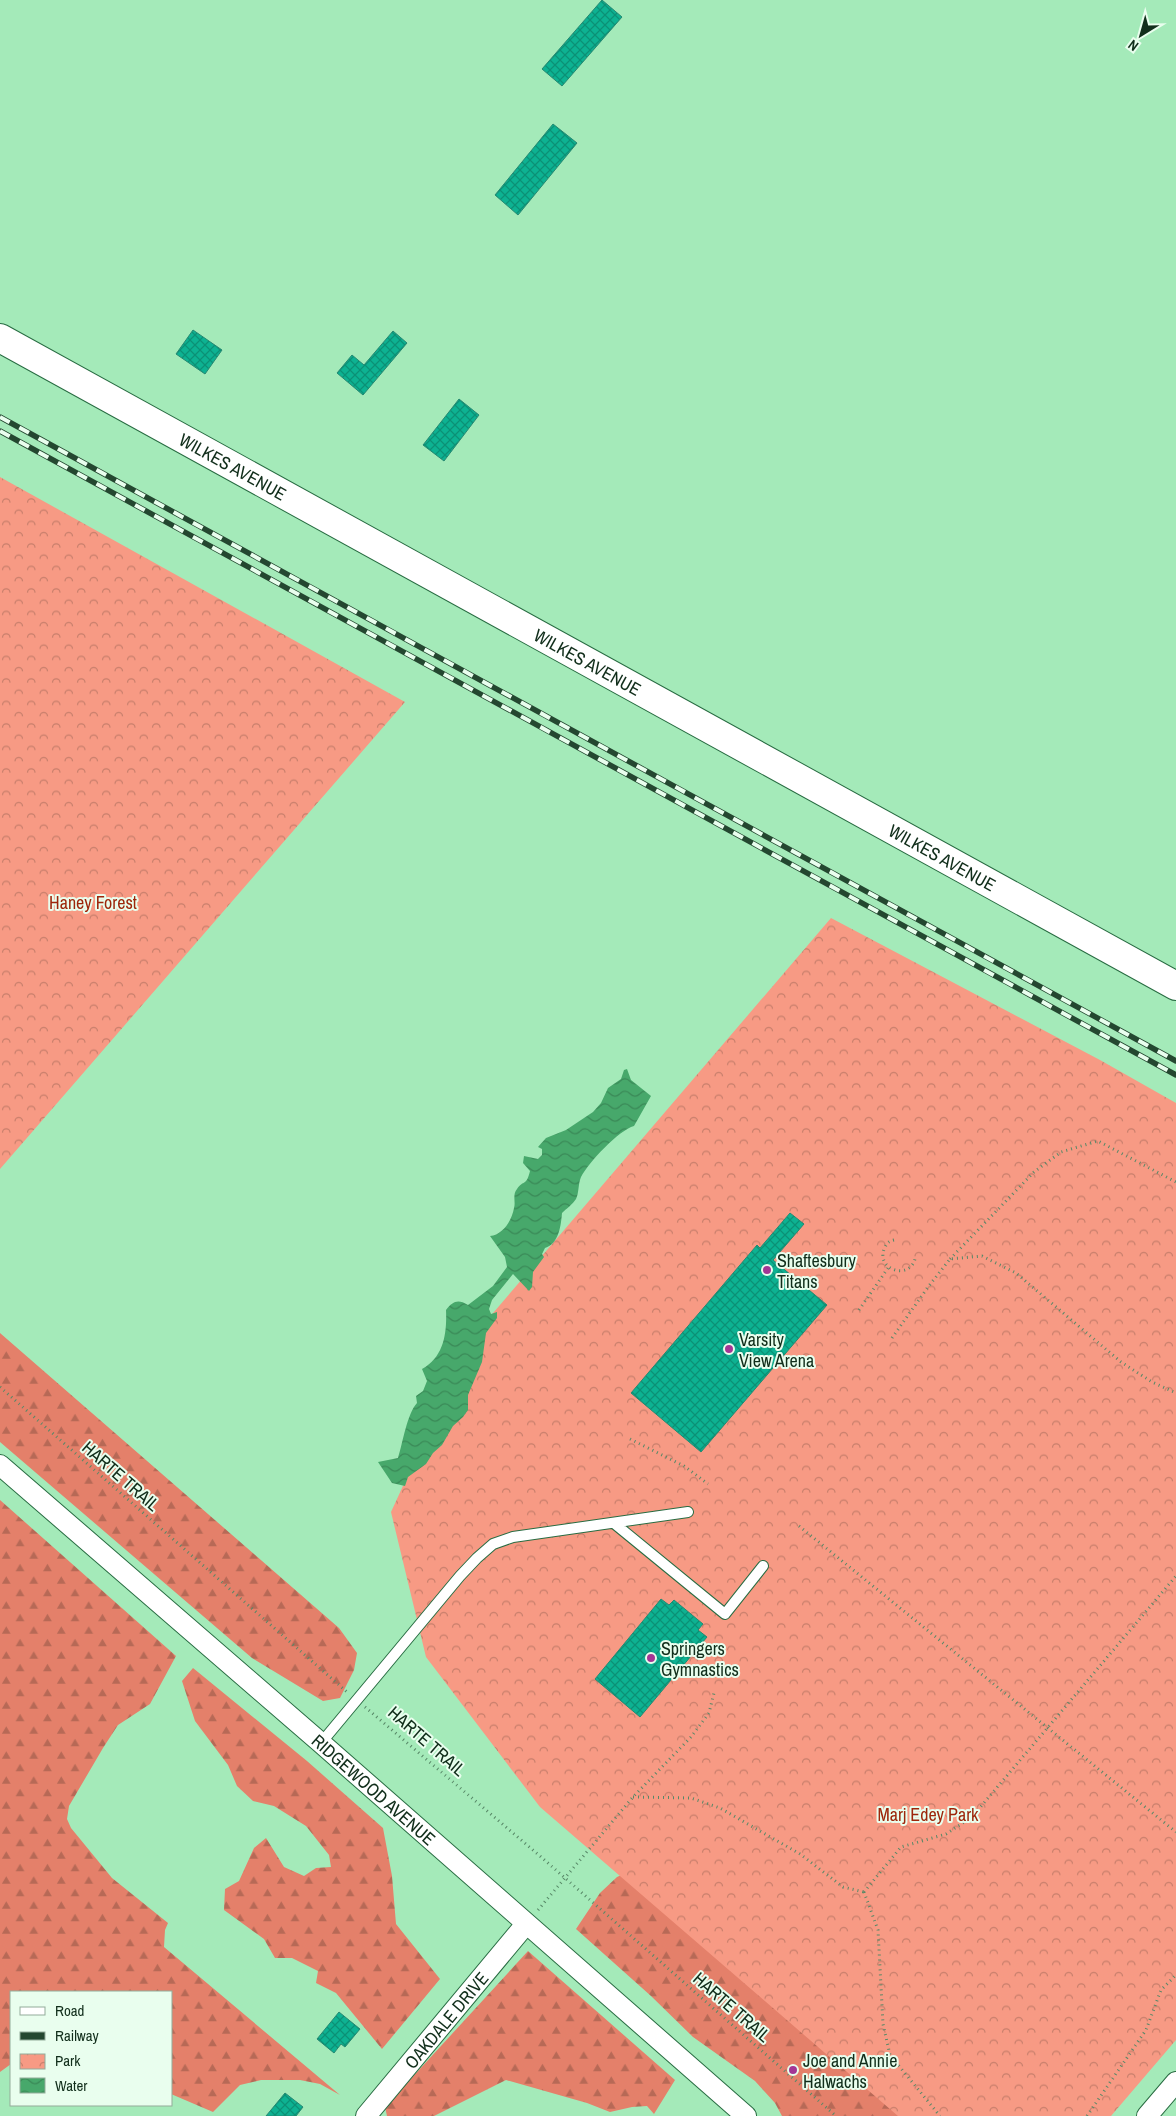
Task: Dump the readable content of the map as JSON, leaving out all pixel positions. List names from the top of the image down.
{
  "streets": {
    "main road": ["WILKES AVENUE"],
    "street": ["RIDGEWOOD AVENUE", "OAKDALE DRIVE"],
    "path": ["HARTE TRAIL"]
  },
  "crossings": [
    ["RIDGEWOOD AVENUE", "OAKDALE DRIVE"]
  ],
  "parks": ["Haney Forest", "Marj Edey Park"],
  "places": [
    "Shaftesbury Titans",
    "Varsity View Arena",
    "Springers Gymnastics",
    "Joe and Annie Halwachs"
  ],
  "legend": [
    "Road",
    "Railway",
    "Park",
    "Water"
  ],
  "north": "bottom left"
}
